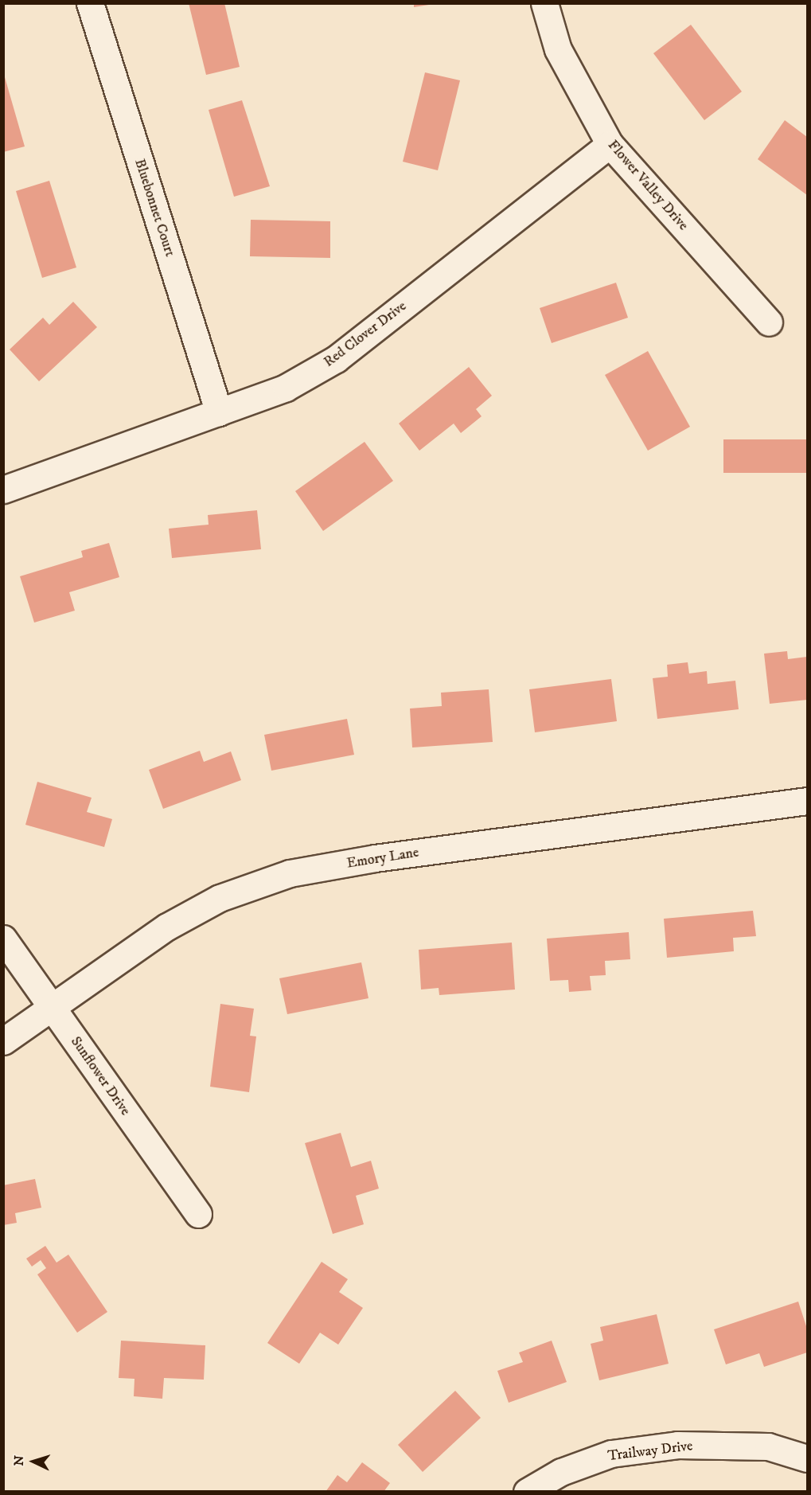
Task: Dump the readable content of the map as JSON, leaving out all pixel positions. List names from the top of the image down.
{
  "streets": {
    "street": [
      "Flower Valley Drive",
      "Bluebonnet Court",
      "Red Clover Drive",
      "Emory Lane",
      "Sunflower Drive",
      "Trailway Drive"
    ]
  },
  "crossings": [
    ["Flower Valley Drive", "Red Clover Drive"],
    ["Bluebonnet Court", "Red Clover Drive"],
    ["Emory Lane", "Sunflower Drive"]
  ],
  "north": "left"
}
